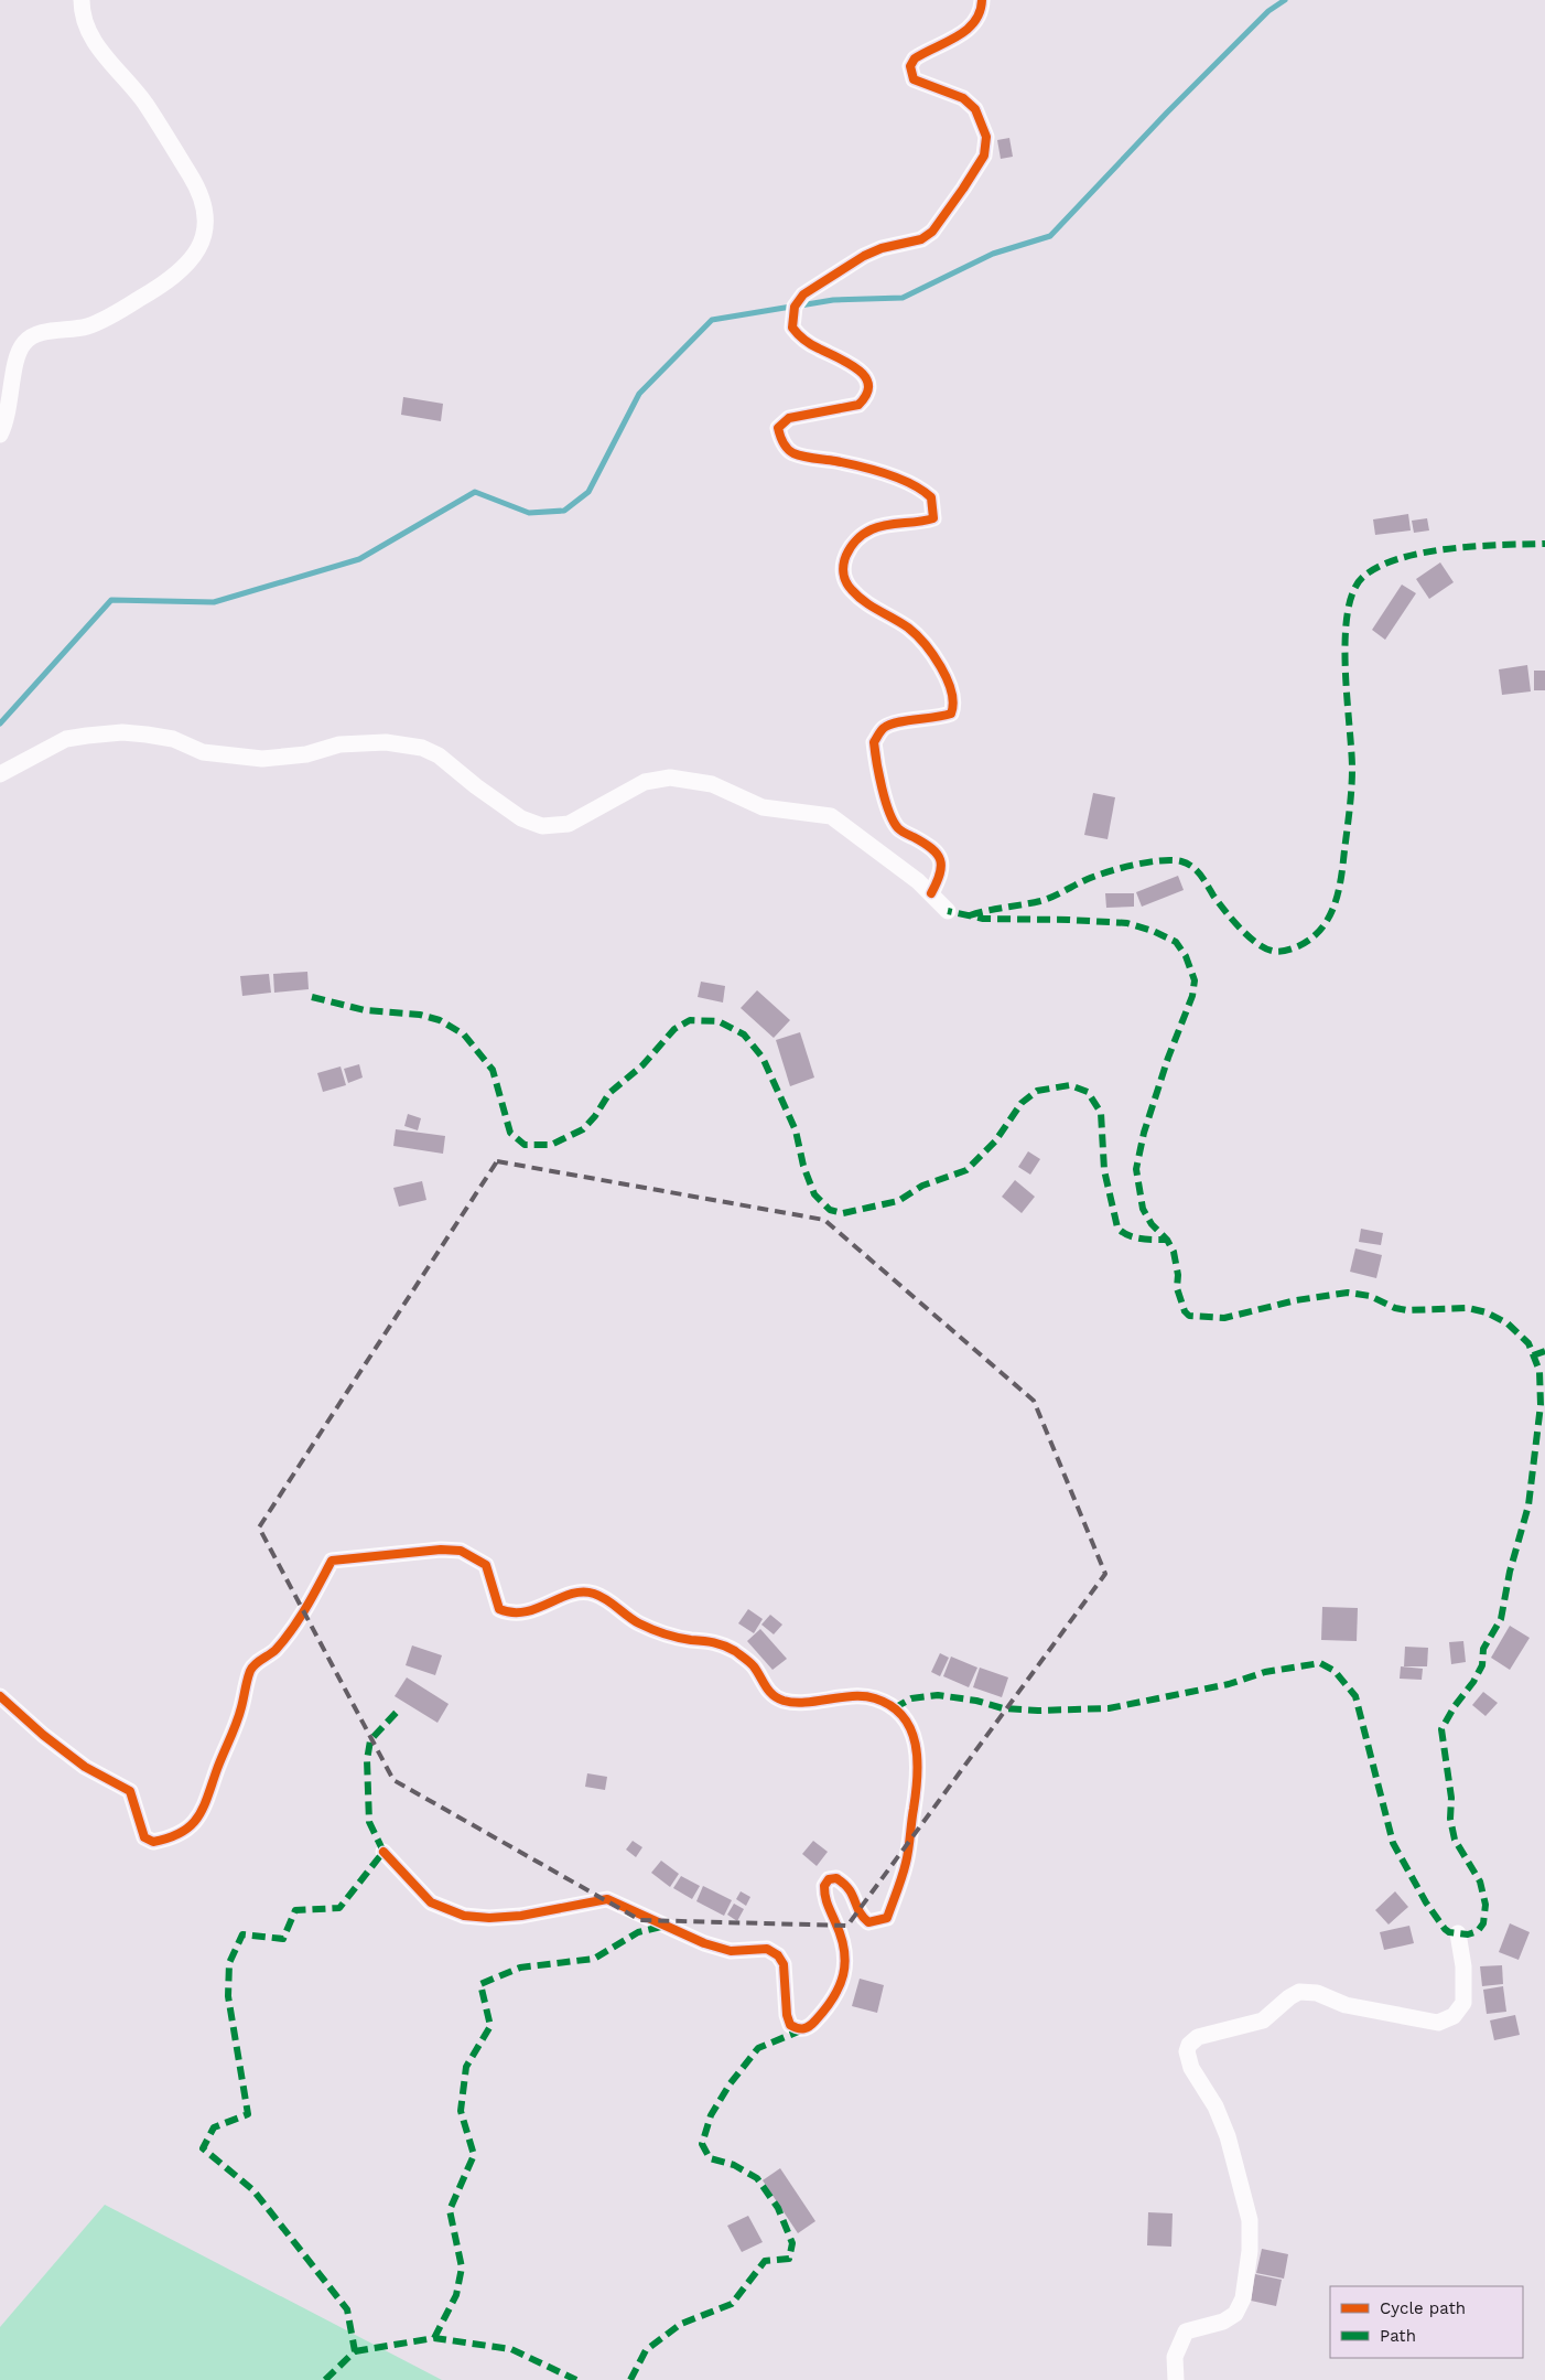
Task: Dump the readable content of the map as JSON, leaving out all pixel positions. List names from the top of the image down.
{
  "legend": ["Cycle path", "Path"]
}
